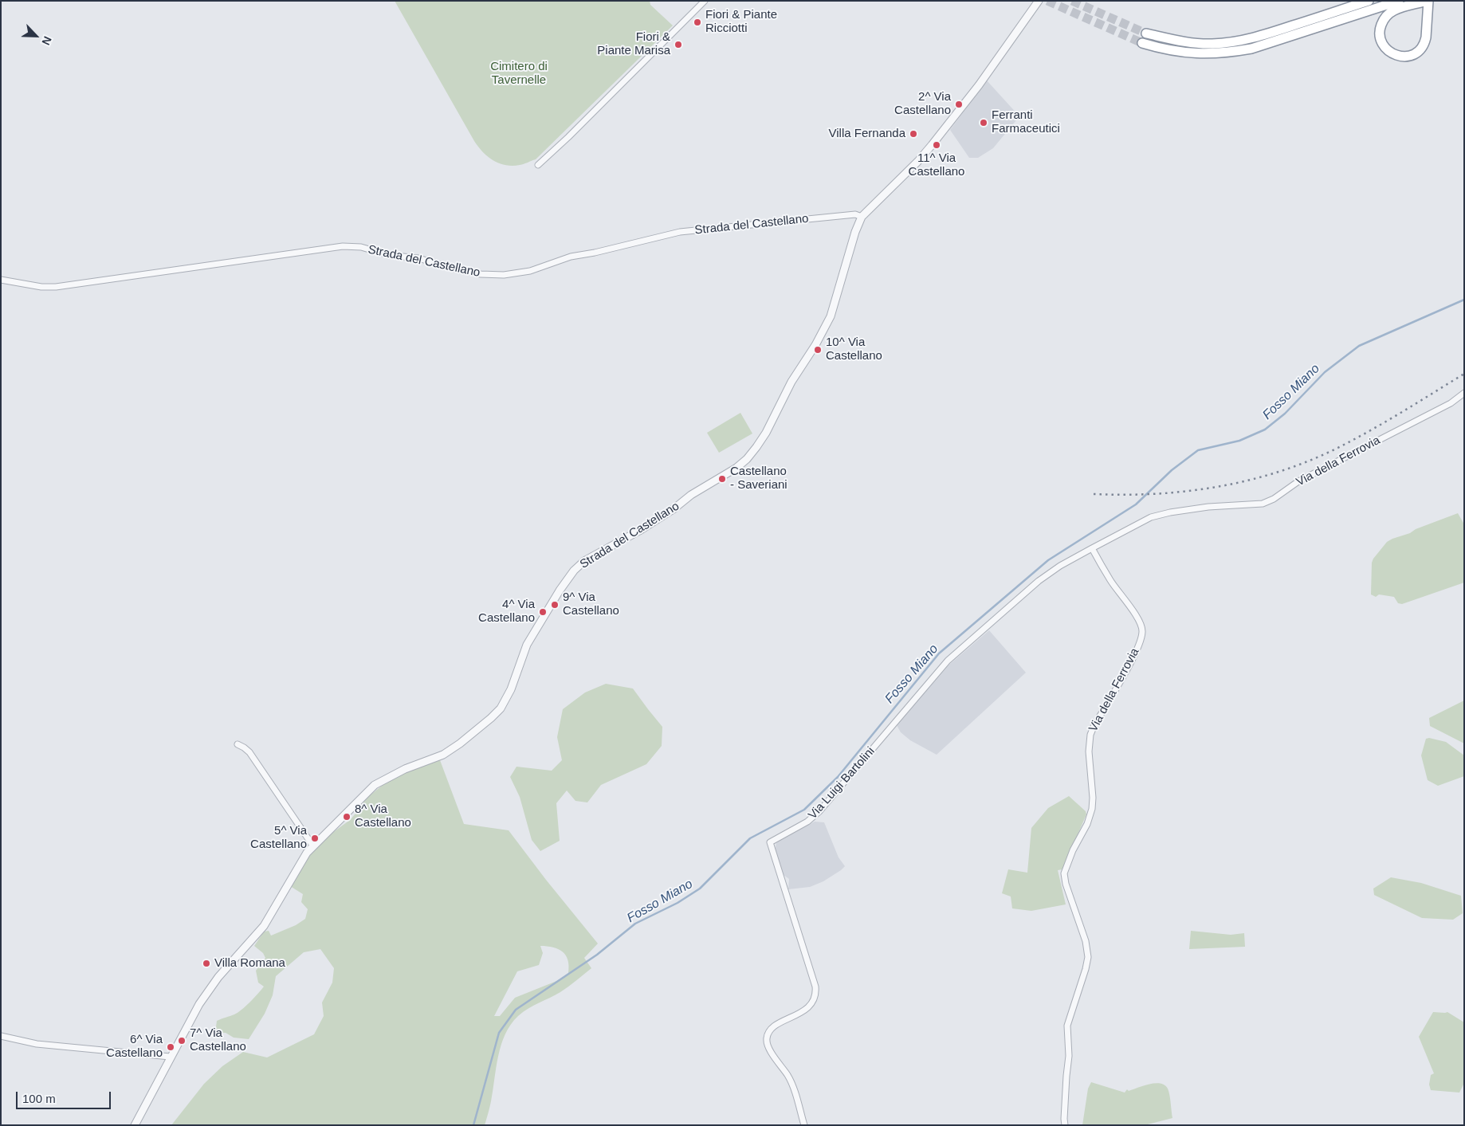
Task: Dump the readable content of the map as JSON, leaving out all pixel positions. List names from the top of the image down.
{
  "streets": {
    "street": ["Strada del Castellano", "Via della Ferrovia", "Via Luigi Bartolini"]
  },
  "crossings": [
    ["Via della Ferrovia", "Via Luigi Bartolini"]
  ],
  "water": ["Fosso Miano"],
  "parks": ["Cimitero di Tavernelle"],
  "places": [
    "Fiori & Piante Ricciotti",
    "Fiori & Piante Marisa",
    "2^ Via Castellano",
    "Ferranti Farmaceutici",
    "Villa Fernanda",
    "11^ Via Castellano",
    "10^ Via Castellano",
    "Castellano - Saveriani",
    "9^ Via Castellano",
    "4^ Via Castellano",
    "8^ Via Castellano",
    "5^ Via Castellano",
    "Villa Romana",
    "7^ Via Castellano",
    "6^ Via Castellano"
  ],
  "scale_bar": "100 m",
  "north": "bottom right"
}
